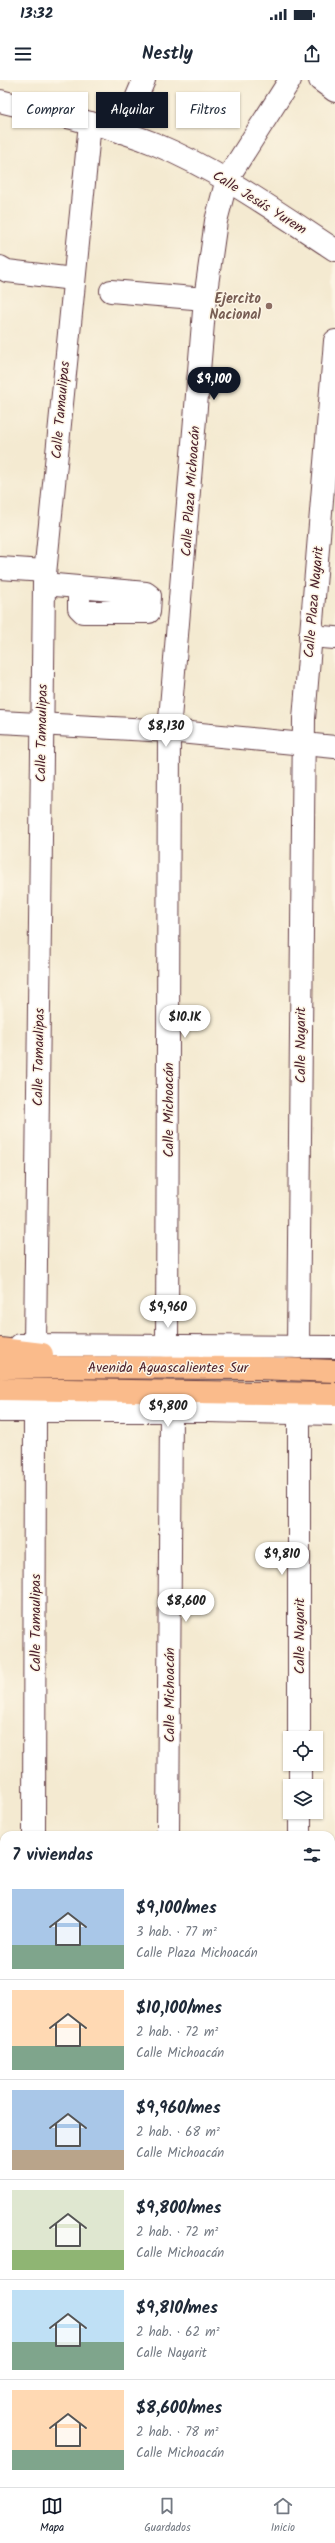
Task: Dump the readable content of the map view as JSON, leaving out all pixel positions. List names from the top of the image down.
{
  "streets": {
    "main road": ["Avenida Aguascalientes Sur"],
    "street": [
      "Calle Jesús Yurem",
      "Calle Tamaulipas",
      "Calle Plaza Michoacán",
      "Calle Plaza Nayarit",
      "Calle Nayarit",
      "Calle Michoacán"
    ]
  },
  "crossings": [
    ["Calle Jesús Yurem", "Calle Tamaulipas"],
    ["Calle Jesús Yurem", "Calle Plaza Michoacán"],
    ["Calle Tamaulipas", "Avenida Aguascalientes Sur"],
    ["Calle Plaza Michoacán", "Calle Michoacán"],
    ["Calle Plaza Nayarit", "Calle Nayarit"],
    ["Calle Nayarit", "Avenida Aguascalientes Sur"],
    ["Calle Michoacán", "Avenida Aguascalientes Sur"]
  ],
  "places": ["Ejercito Nacional"],
  "page": {
    "status": "13:32",
    "header": "Nestly",
    "chip": ["Comprar", "Alquilar", "Filtros"],
    "price": [
      "$9,100",
      "$8,130",
      "$10.1K",
      "$9,960",
      "$9,800",
      "$9,810",
      "$8,600"
    ],
    "heading": "7 viviendas",
    "list": [
      {
        "name": "$9,100/mes",
        "note": "3 hab. · 77 m² · Calle Plaza Michoacán"
      },
      {
        "name": "$10,100/mes",
        "note": "2 hab. · 72 m² · Calle Michoacán"
      },
      {
        "name": "$9,960/mes",
        "note": "2 hab. · 68 m² · Calle Michoacán"
      },
      {
        "name": "$9,800/mes",
        "note": "2 hab. · 72 m² · Calle Michoacán"
      },
      {
        "name": "$9,810/mes",
        "note": "2 hab. · 62 m² · Calle Nayarit"
      },
      {
        "name": "$8,600/mes",
        "note": "2 hab. · 78 m² · Calle Michoacán"
      }
    ],
    "tabs": ["Mapa", "Guardados", "Inicio"]
  }
}
